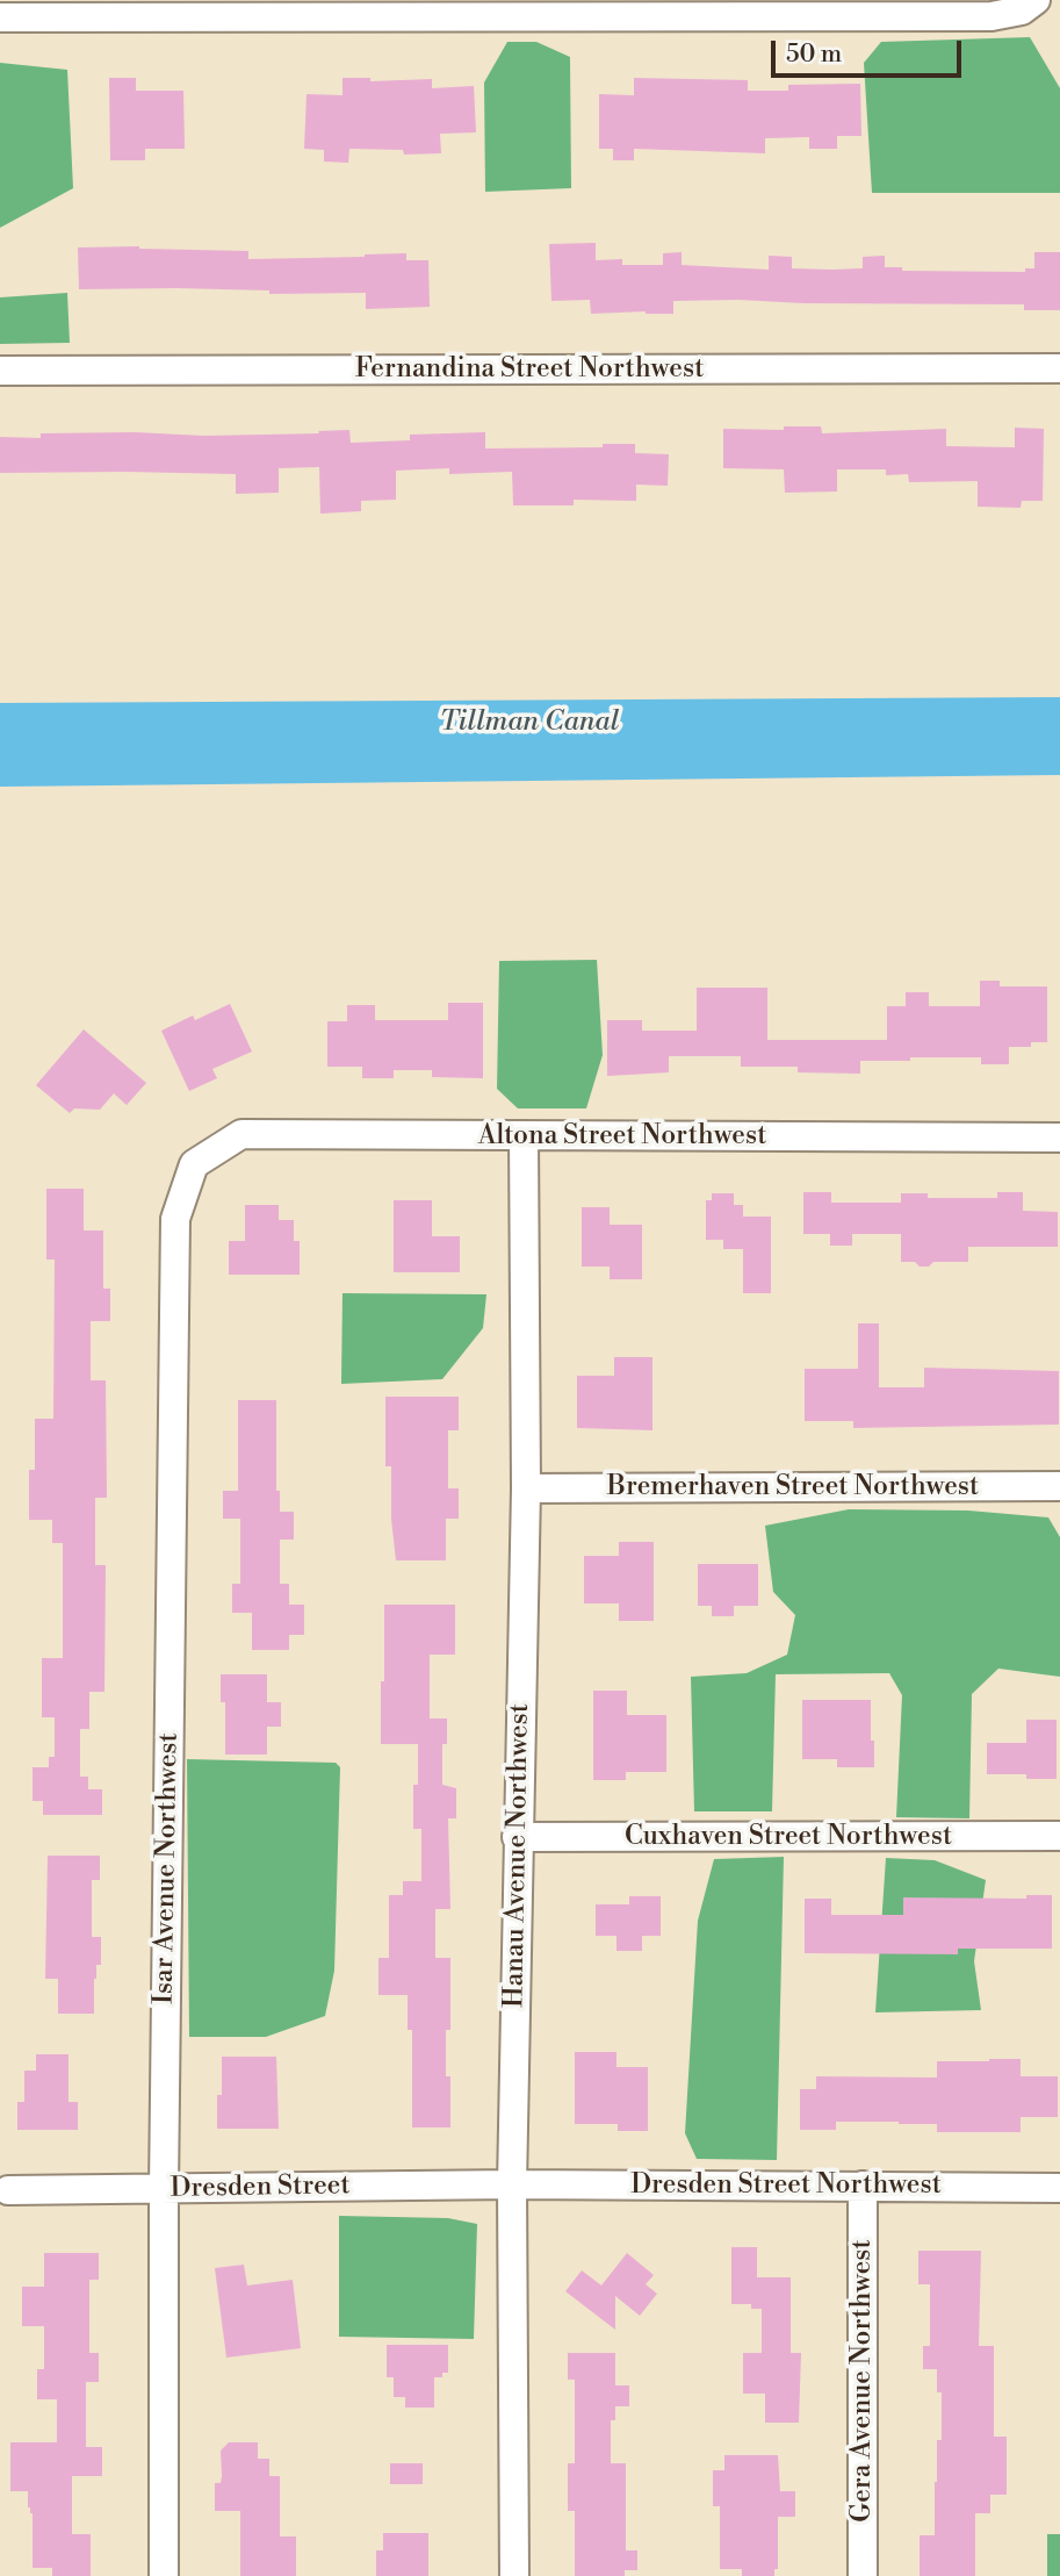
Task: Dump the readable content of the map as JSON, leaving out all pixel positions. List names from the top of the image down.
{
  "streets": {
    "street": [
      "Fernandina Street Northwest",
      "Altona Street Northwest",
      "Bremerhaven Street Northwest",
      "Cuxhaven Street Northwest",
      "Hanau Avenue Northwest",
      "Isar Avenue Northwest",
      "Dresden Street Northwest",
      "Dresden Street",
      "Gera Avenue Northwest"
    ]
  },
  "crossings": [
    ["Altona Street Northwest", "Hanau Avenue Northwest"],
    ["Altona Street Northwest", "Isar Avenue Northwest"],
    ["Bremerhaven Street Northwest", "Hanau Avenue Northwest"],
    ["Cuxhaven Street Northwest", "Hanau Avenue Northwest"],
    ["Hanau Avenue Northwest", "Dresden Street Northwest"],
    ["Hanau Avenue Northwest", "Dresden Street"],
    ["Isar Avenue Northwest", "Dresden Street"],
    ["Dresden Street Northwest", "Dresden Street"],
    ["Dresden Street Northwest", "Gera Avenue Northwest"]
  ],
  "water": ["Tillman Canal"],
  "scale_bar": "50 m"
}
